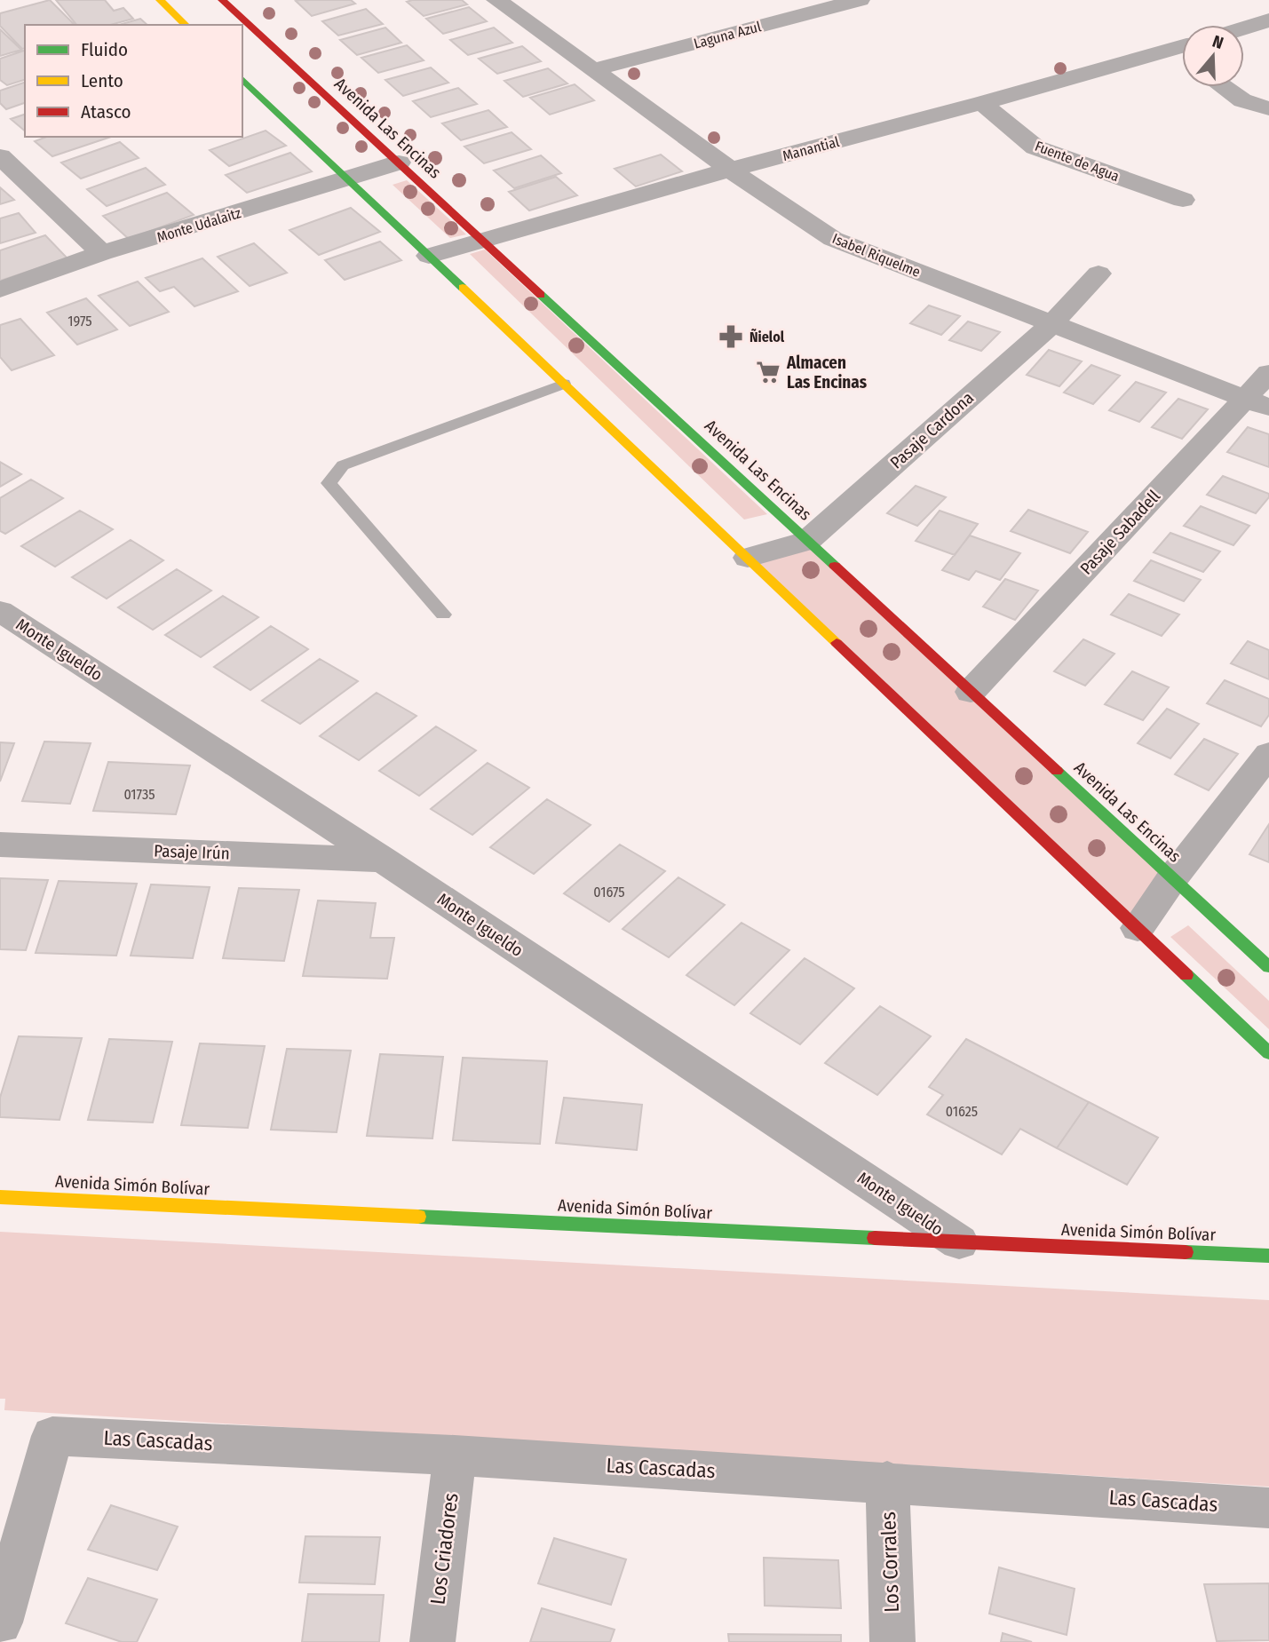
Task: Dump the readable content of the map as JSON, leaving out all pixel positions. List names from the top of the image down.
{
  "streets": {
    "main road": ["Avenida Las Encinas", "Avenida Simón Bolívar"],
    "street": [
      "Laguna Azul",
      "Manantial",
      "Fuente de Agua",
      "Monte Udalaitz",
      "Isabel Riquelme",
      "Pasaje Cardona",
      "Pasaje Sabadell",
      "Monte Igueldo",
      "Pasaje Irún",
      "Las Cascadas",
      "Los Criadores",
      "Los Corrales"
    ]
  },
  "crossings": [
    ["Laguna Azul", "Isabel Riquelme"],
    ["Avenida Las Encinas", "Manantial"],
    ["Avenida Las Encinas", "Monte Udalaitz"],
    ["Avenida Las Encinas", "Pasaje Cardona"],
    ["Avenida Las Encinas", "Pasaje Sabadell"],
    ["Manantial", "Fuente de Agua"],
    ["Manantial", "Isabel Riquelme"],
    ["Isabel Riquelme", "Pasaje Cardona"],
    ["Isabel Riquelme", "Pasaje Sabadell"],
    ["Monte Igueldo", "Pasaje Irún"],
    ["Monte Igueldo", "Avenida Simón Bolívar"],
    ["Las Cascadas", "Los Criadores"],
    ["Las Cascadas", "Los Corrales"]
  ],
  "places": {
    "pharmacy": ["Ñielol"],
    "supermarket": ["Almacen Las Encinas"]
  },
  "house_numbers": [
    "1975",
    "01735",
    "01675",
    "01625"
  ],
  "legend": ["Fluido", "Lento", "Atasco"],
  "north": "top"
}
